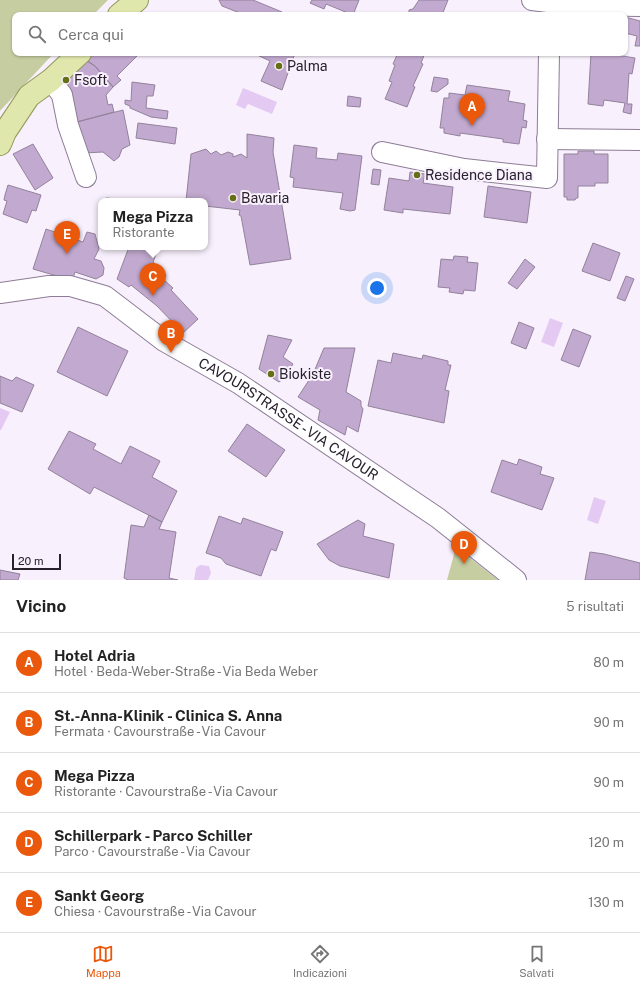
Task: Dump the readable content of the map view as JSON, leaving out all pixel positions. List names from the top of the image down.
{
  "streets": {
    "street": ["CAVOURSTRASSE - VIA CAVOUR"]
  },
  "places": [
    "Palma",
    "Fsoft",
    "Residence Diana",
    "Bavaria",
    "Biokiste"
  ],
  "scale_bar": "20 m",
  "page": {
    "search": "Cerca qui",
    "pins": [
      "A",
      "E",
      "C",
      "B",
      "D"
    ],
    "popup": ["Mega Pizza", "Ristorante"],
    "scale": "20 m",
    "heading": ["Vicino", "5 risultati"],
    "list": [
      {
        "mark": "A",
        "name": "Hotel Adria",
        "note": "Hotel · Beda-Weber-Straße - Via Beda Weber",
        "value": "80 m"
      },
      {
        "mark": "B",
        "name": "St.-Anna-Klinik - Clinica S. Anna",
        "note": "Fermata · Cavourstraße - Via Cavour",
        "value": "90 m"
      },
      {
        "mark": "C",
        "name": "Mega Pizza",
        "note": "Ristorante · Cavourstraße - Via Cavour",
        "value": "90 m"
      },
      {
        "mark": "D",
        "name": "Schillerpark - Parco Schiller",
        "note": "Parco · Cavourstraße - Via Cavour",
        "value": "120 m"
      },
      {
        "mark": "E",
        "name": "Sankt Georg",
        "note": "Chiesa · Cavourstraße - Via Cavour",
        "value": "130 m"
      }
    ],
    "nav": ["Mappa", "Indicazioni", "Salvati"]
  }
}
